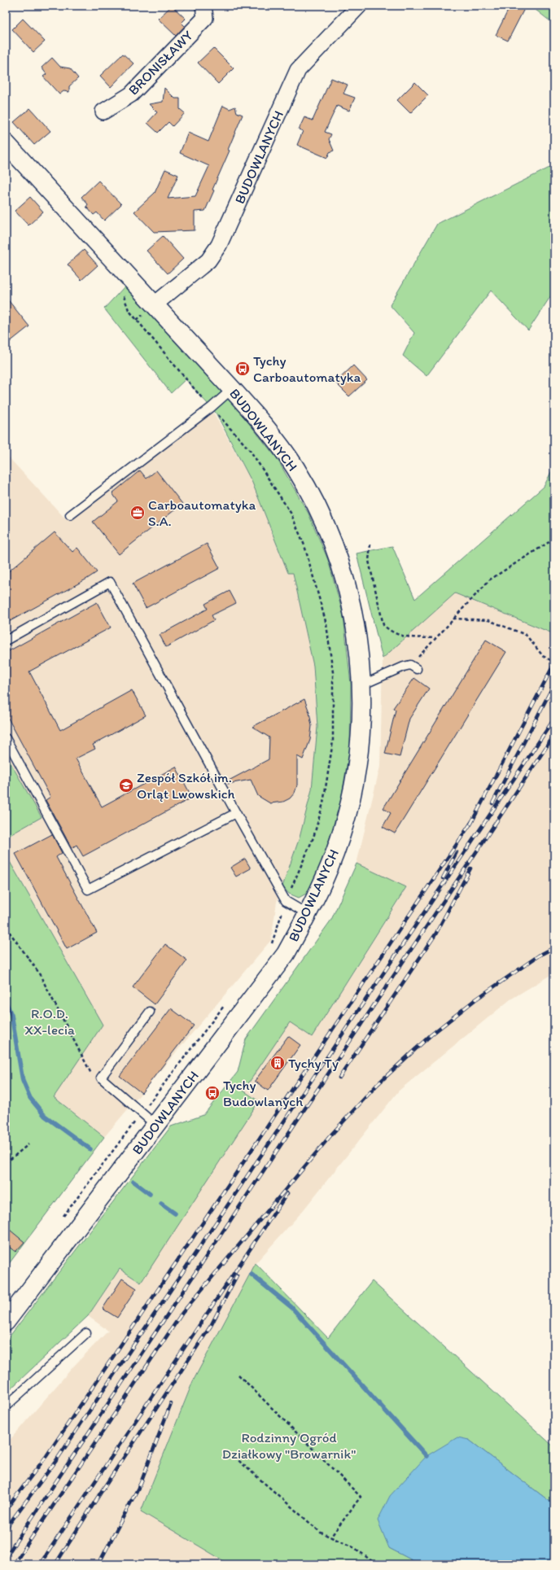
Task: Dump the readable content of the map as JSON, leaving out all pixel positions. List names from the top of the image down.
{
  "streets": {
    "street": ["BRONISŁAWY", "BUDOWLANYCH"]
  },
  "parks": ["R.O.D. XX-lecia", "Rodzinny Ogród Działkowy \"Browarnik\""],
  "places": {
    "bus stop": ["Tychy Carboautomatyka", "Tychy Budowlanych"],
    "office": ["Carboautomatyka S.A."],
    "school or university": ["Zespół Szkół im. Orląt Lwowskich"],
    "building": ["Tychy Ty"]
  }
}
